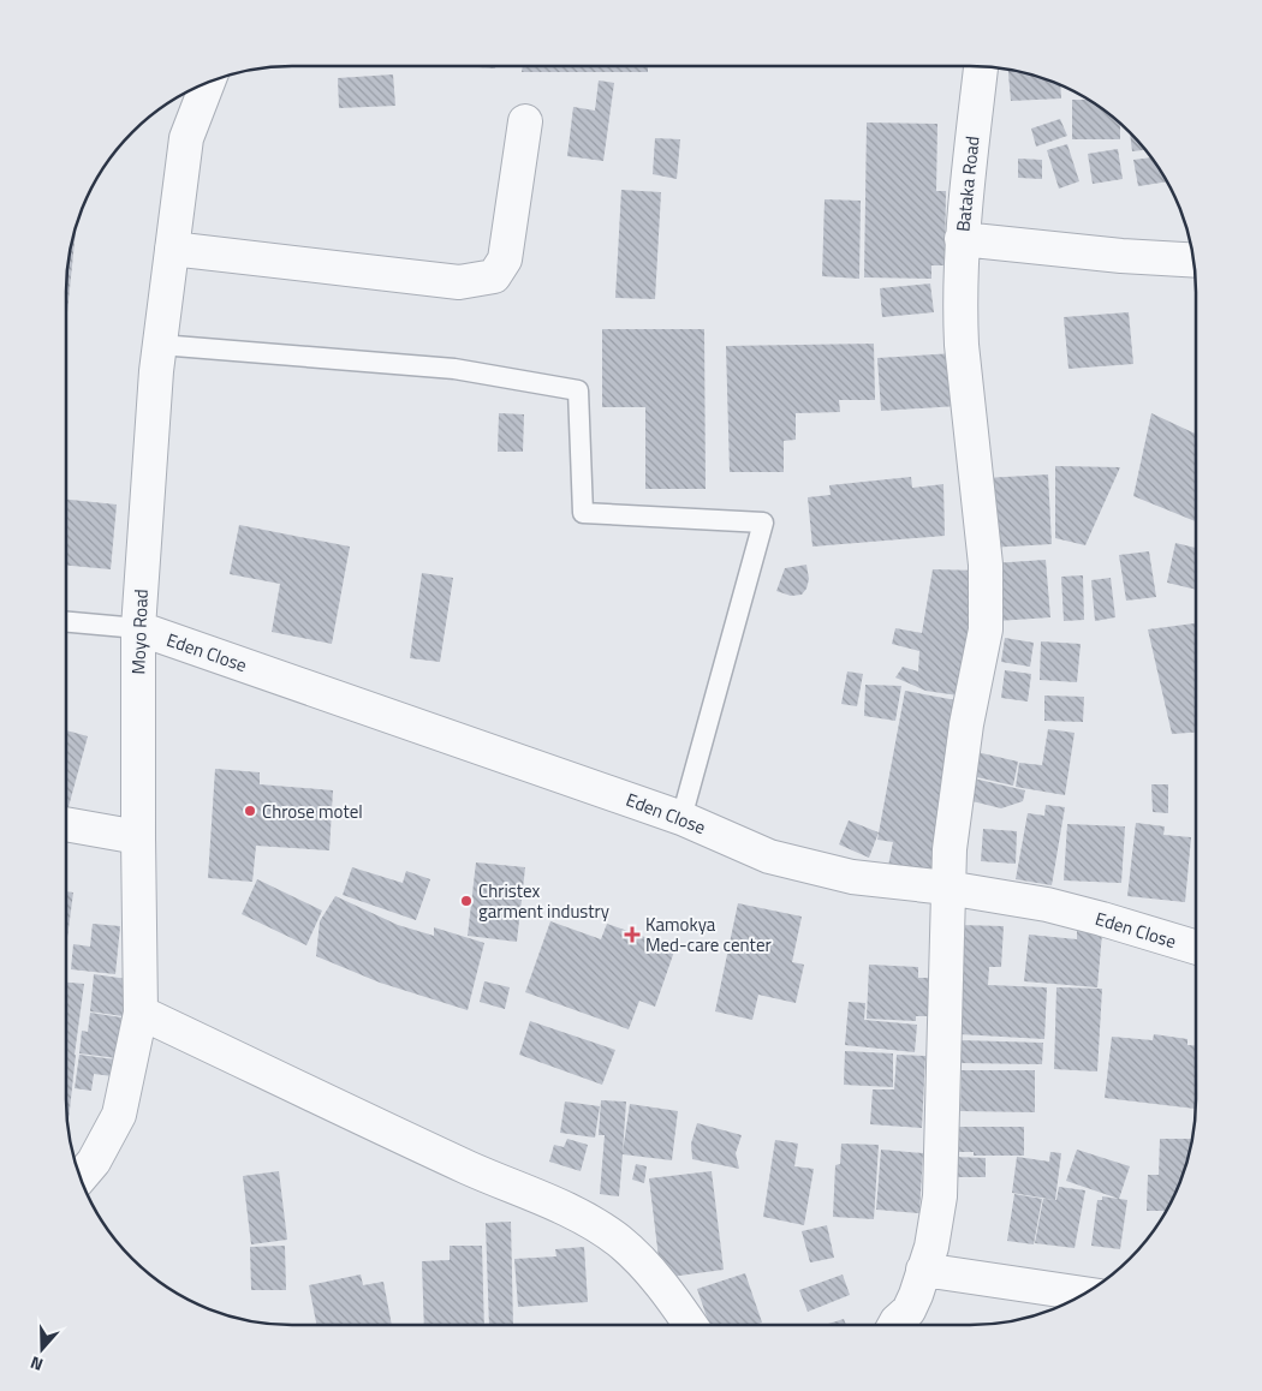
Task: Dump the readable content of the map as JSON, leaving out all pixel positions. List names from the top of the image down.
{
  "streets": {
    "street": ["Bataka Road", "Moyo Road", "Eden Close"]
  },
  "crossings": [
    ["Bataka Road", "Eden Close"],
    ["Moyo Road", "Eden Close"]
  ],
  "places": {
    "other": ["Chrose motel", "Christex garment industry"],
    "health": ["Kamokya Med-care center"]
  },
  "north": "bottom"
}
